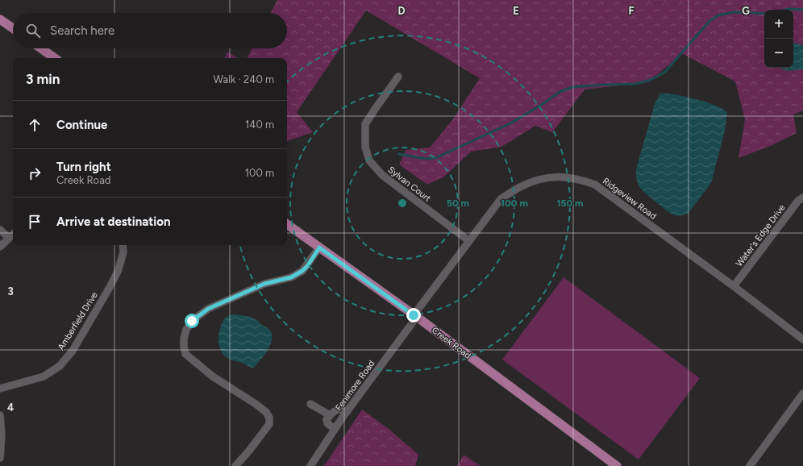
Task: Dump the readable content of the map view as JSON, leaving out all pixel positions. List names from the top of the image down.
{
  "streets": {
    "main road": ["Creek Road"],
    "street": [
      "Sylvan Court",
      "Ridgeview Road",
      "Water's Edge Drive",
      "Amberfield Drive",
      "Fenimore Road"
    ]
  },
  "crossings": [
    ["Sylvan Court", "Ridgeview Road"],
    ["Ridgeview Road", "Water's Edge Drive"],
    ["Ridgeview Road", "Creek Road"],
    ["Ridgeview Road", "Fenimore Road"],
    ["Creek Road", "Fenimore Road"]
  ],
  "page": {
    "map_buttons": ["+", "−"],
    "search": "Search here",
    "heading": ["3 min", "Walk · 240 m"],
    "list": [
      ["Continue", "140 m"],
      ["Turn right", "Creek Road", "100 m"],
      "Arrive at destination"
    ]
  },
  "grid": {
    "columns": [
      "D",
      "E",
      "F",
      "G"
    ],
    "rows": ["3", "4"]
  },
  "rings": ["50 m", "100 m", "150 m"]
}
